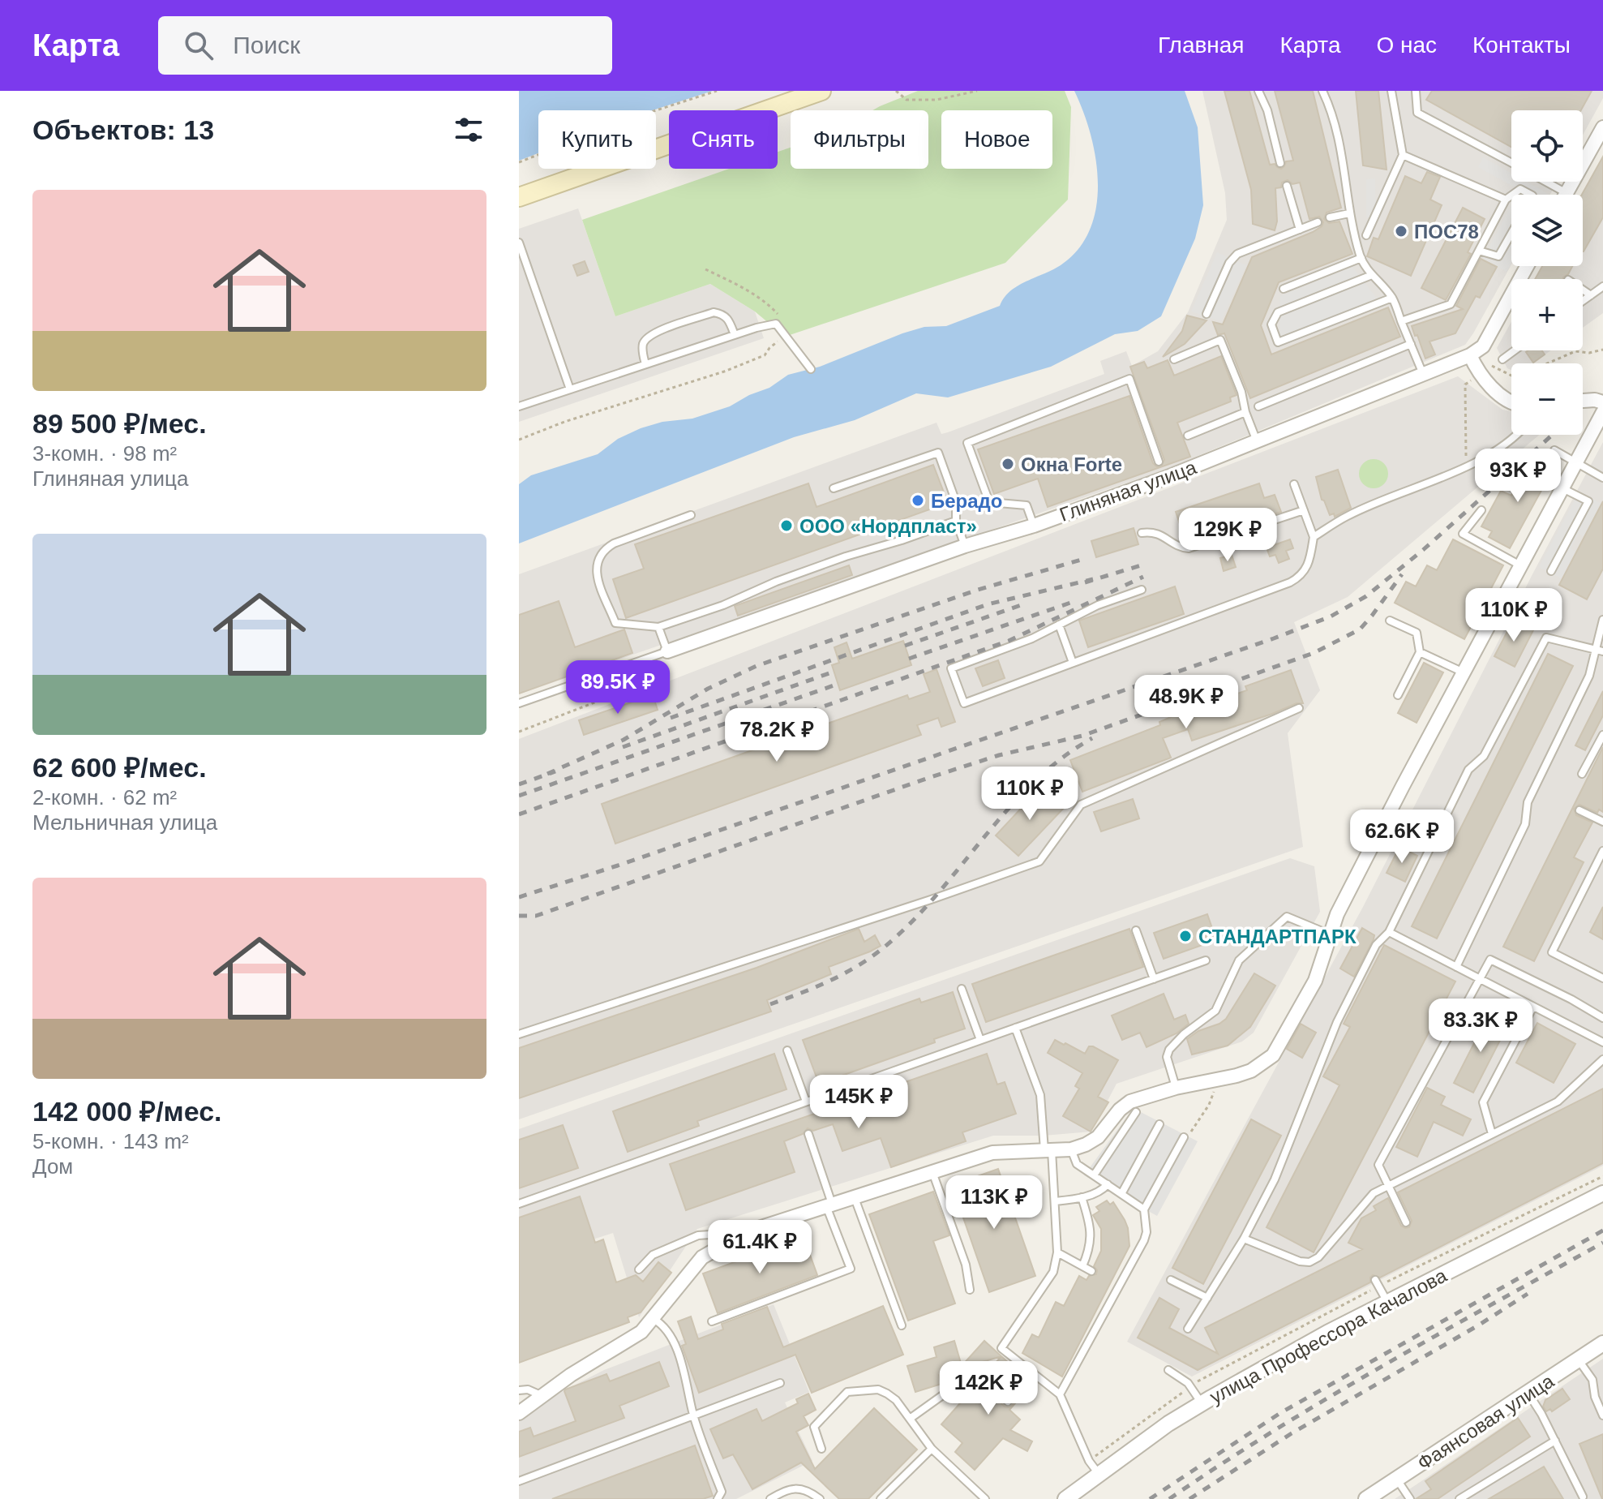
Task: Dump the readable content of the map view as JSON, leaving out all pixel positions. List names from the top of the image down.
{
  "streets": {
    "street": ["Глиняная улица", "улица Профессора Качалова", "Фаянсовая улица"]
  },
  "places": [
    "ПОС78",
    "Окна Forte",
    "Берадо",
    "ООО «Нордпласт»",
    "СТАНДАРТПАРК"
  ],
  "page": {
    "header": "Карта",
    "search": "Поиск",
    "nav": [
      "Главная",
      "Карта",
      "О нас",
      "Контакты"
    ],
    "heading": "Объектов: 13",
    "map_buttons": ["+", "−"],
    "chip": [
      "Купить",
      "Снять",
      "Фильтры",
      "Новое"
    ],
    "list": [
      {
        "name": "89 500 ₽/мес.",
        "note": "3-комн. · 98 m² · Глиняная улица"
      },
      {
        "name": "62 600 ₽/мес.",
        "note": "2-комн. · 62 m² · Мельничная улица"
      },
      {
        "name": "142 000 ₽/мес.",
        "note": "5-комн. · 143 m² · Дом"
      }
    ],
    "price": [
      "93K ₽",
      "129K ₽",
      "110K ₽",
      "89.5K ₽",
      "48.9K ₽",
      "78.2K ₽",
      "110K ₽",
      "62.6K ₽",
      "83.3K ₽",
      "145K ₽",
      "113K ₽",
      "61.4K ₽",
      "142K ₽"
    ]
  }
}
